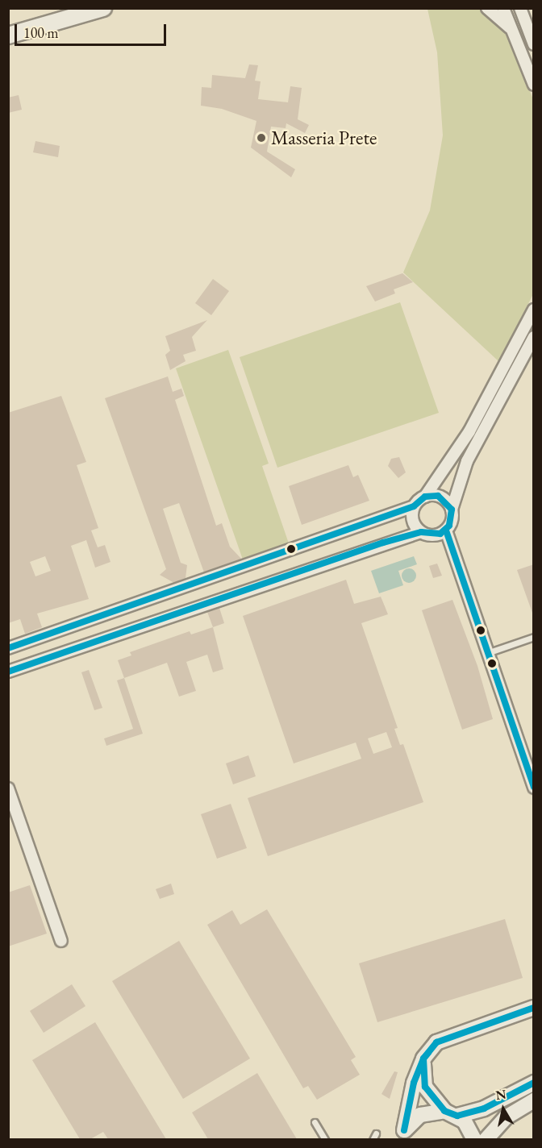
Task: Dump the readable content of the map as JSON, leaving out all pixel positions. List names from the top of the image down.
{
  "places": ["Masseria Prete"],
  "scale_bar": "100 m",
  "north": "top"
}
